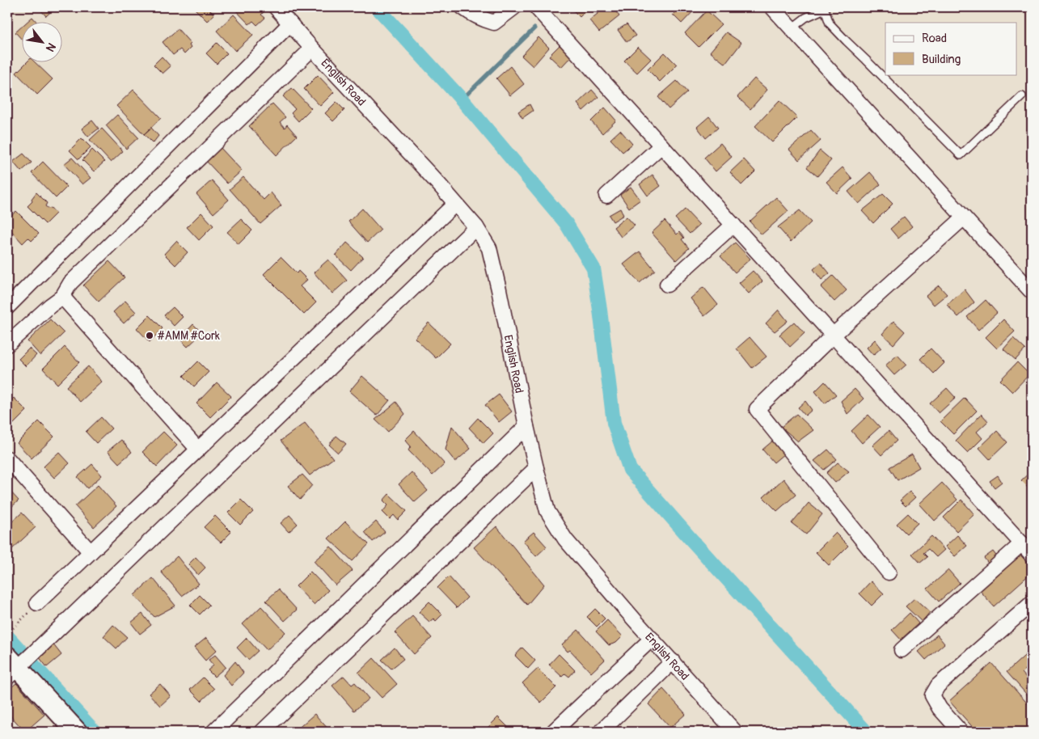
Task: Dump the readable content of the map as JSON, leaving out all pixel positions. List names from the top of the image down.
{
  "streets": {
    "street": ["English Road"]
  },
  "places": ["#AMM #Cork"],
  "legend": ["Road", "Building"],
  "north": "bottom right"
}
